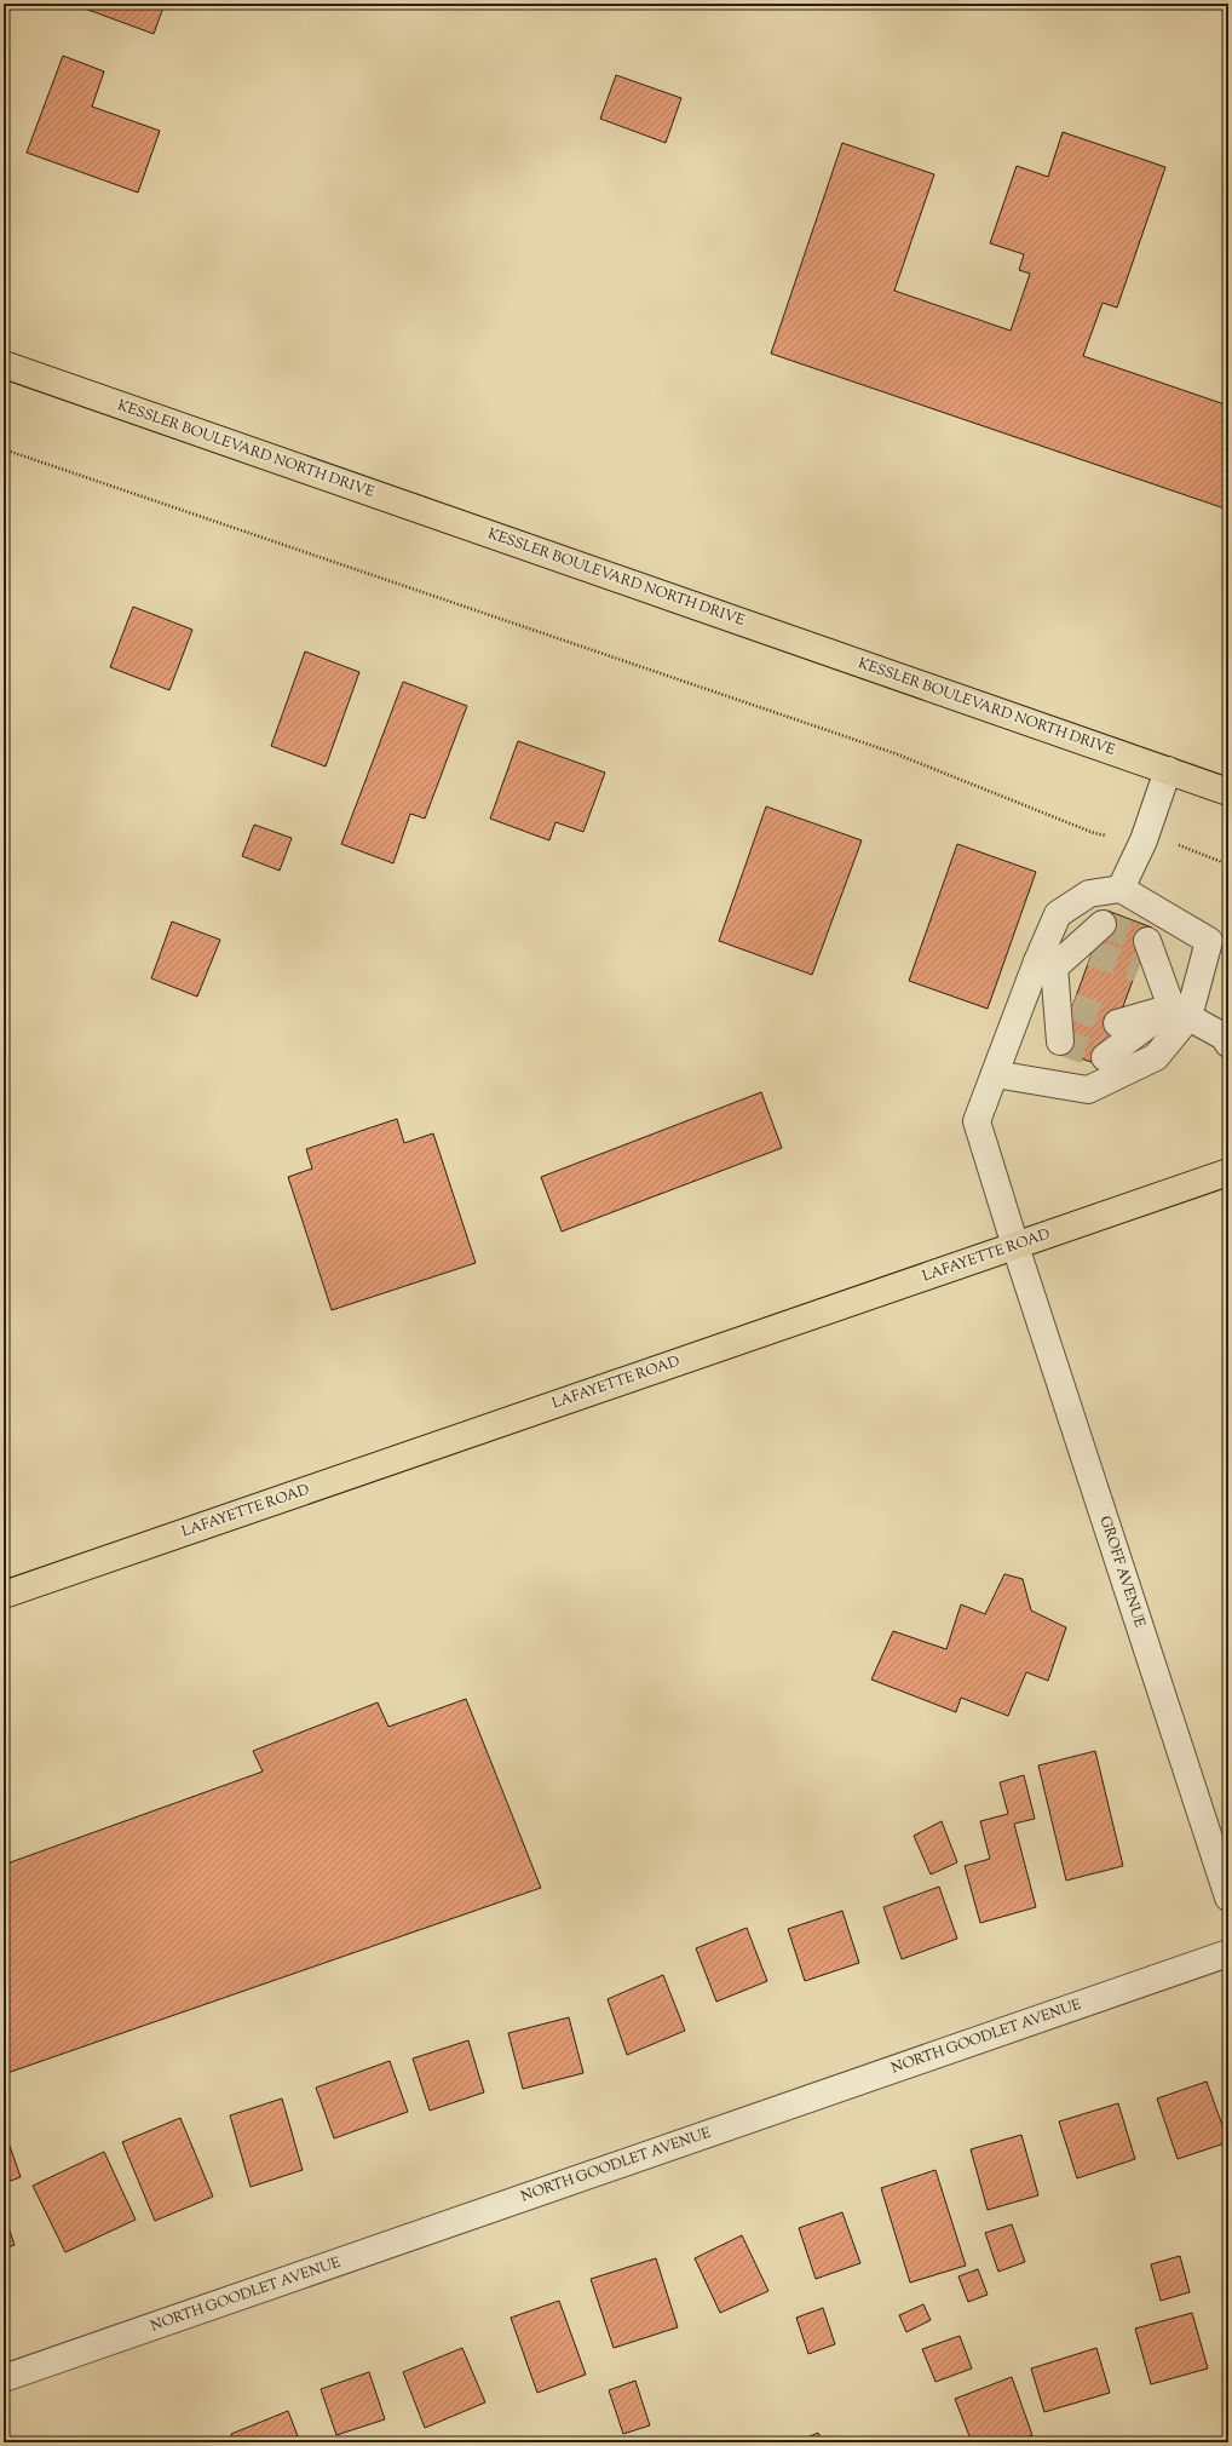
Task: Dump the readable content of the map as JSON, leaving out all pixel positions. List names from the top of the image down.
{
  "streets": {
    "main road": ["KESSLER BOULEVARD NORTH DRIVE", "LAFAYETTE ROAD"],
    "street": ["GROFF AVENUE", "NORTH GOODLET AVENUE"]
  },
  "crossings": [
    ["LAFAYETTE ROAD", "GROFF AVENUE"]
  ]
}
